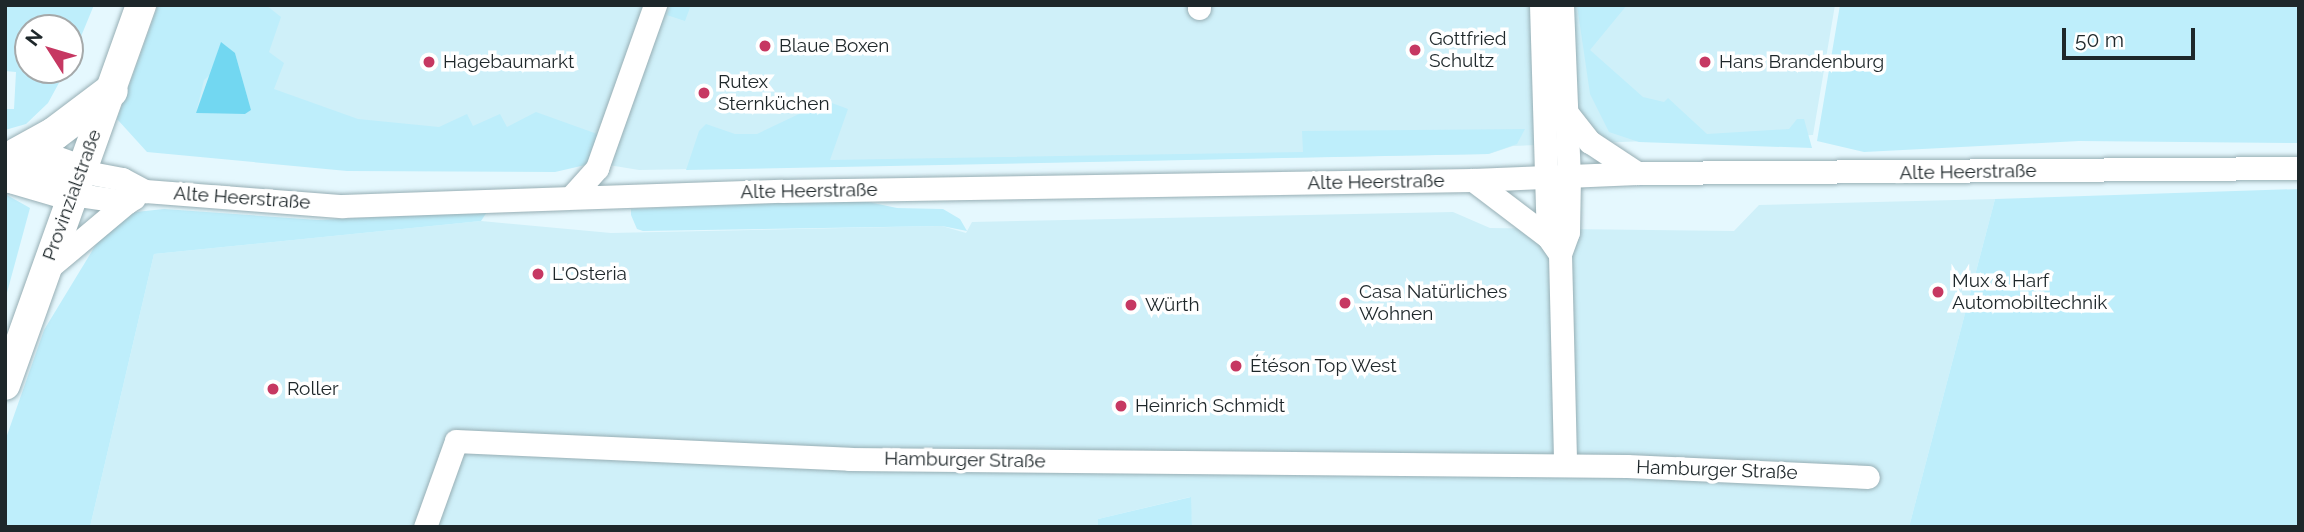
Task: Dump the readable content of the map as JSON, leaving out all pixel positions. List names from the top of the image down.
{
  "streets": {
    "main road": ["Provinzialstraße"],
    "street": ["Alte Heerstraße", "Hamburger Straße"]
  },
  "crossings": [
    ["Alte Heerstraße", "Provinzialstraße"]
  ],
  "places": [
    "Blaue Boxen",
    "Gottfried Schultz",
    "Hagebaumarkt",
    "Hans Brandenburg",
    "Rutex Sternküchen",
    "L'Osteria",
    "Mux & Harf Automobiltechnik",
    "Casa Natürliches Wohnen",
    "Würth",
    "Étéson Top West",
    "Roller",
    "Heinrich Schmidt"
  ],
  "scale_bar": "50 m",
  "north": "top left"
}
